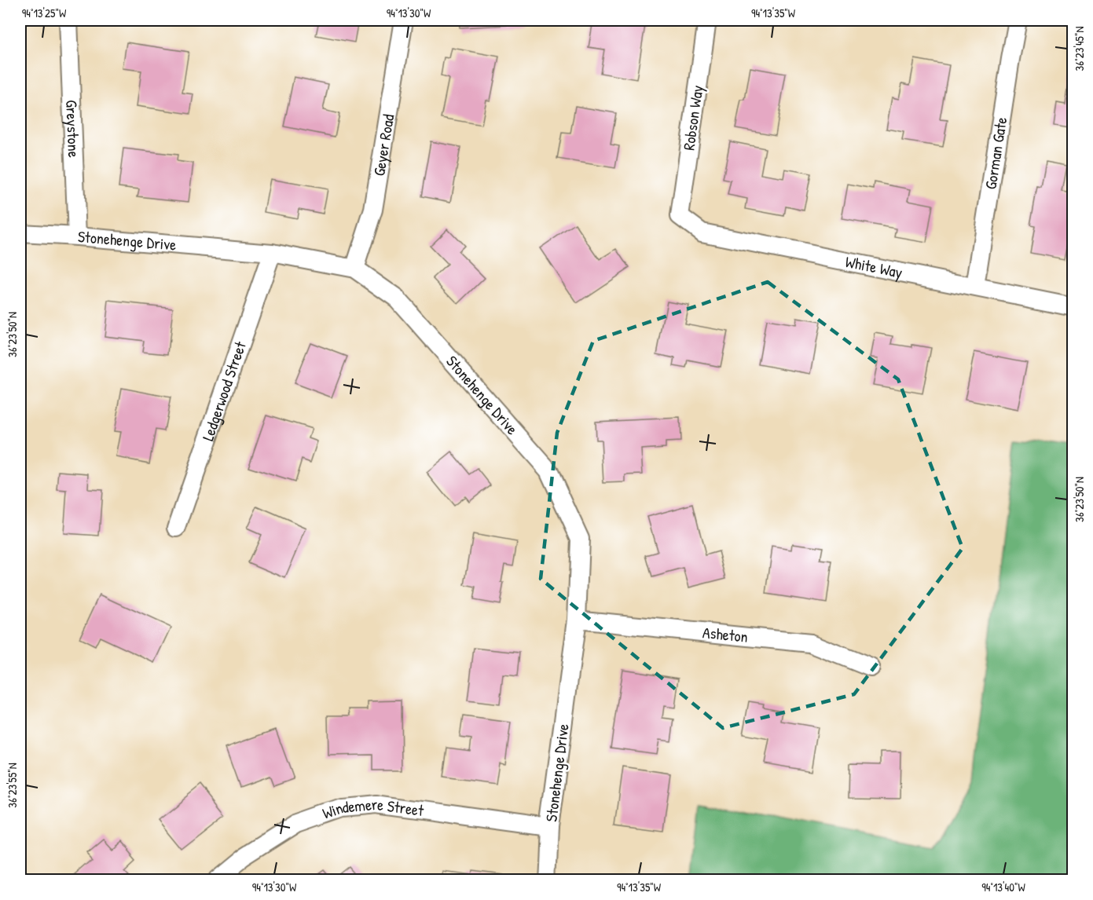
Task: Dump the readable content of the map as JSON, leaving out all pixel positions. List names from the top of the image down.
{
  "streets": {
    "street": [
      "Robson Way",
      "Greystone",
      "Geyer Road",
      "Gorman Gate",
      "Stonehenge Drive",
      "White Way",
      "Ledgerwood Street",
      "Asheton",
      "Windemere Street"
    ]
  },
  "crossings": [
    ["Robson Way", "White Way"],
    ["Greystone", "Stonehenge Drive"],
    ["Geyer Road", "Stonehenge Drive"],
    ["Gorman Gate", "White Way"],
    ["Stonehenge Drive", "Ledgerwood Street"],
    ["Stonehenge Drive", "Asheton"],
    ["Stonehenge Drive", "Windemere Street"]
  ],
  "coordinates": [
    "94°13'25\"W",
    "94°13'30\"W",
    "94°13'35\"W",
    "36°23'45\"N",
    "36°23'50\"N",
    "36°23'55\"N",
    "94°13'40\"W"
  ]
}
